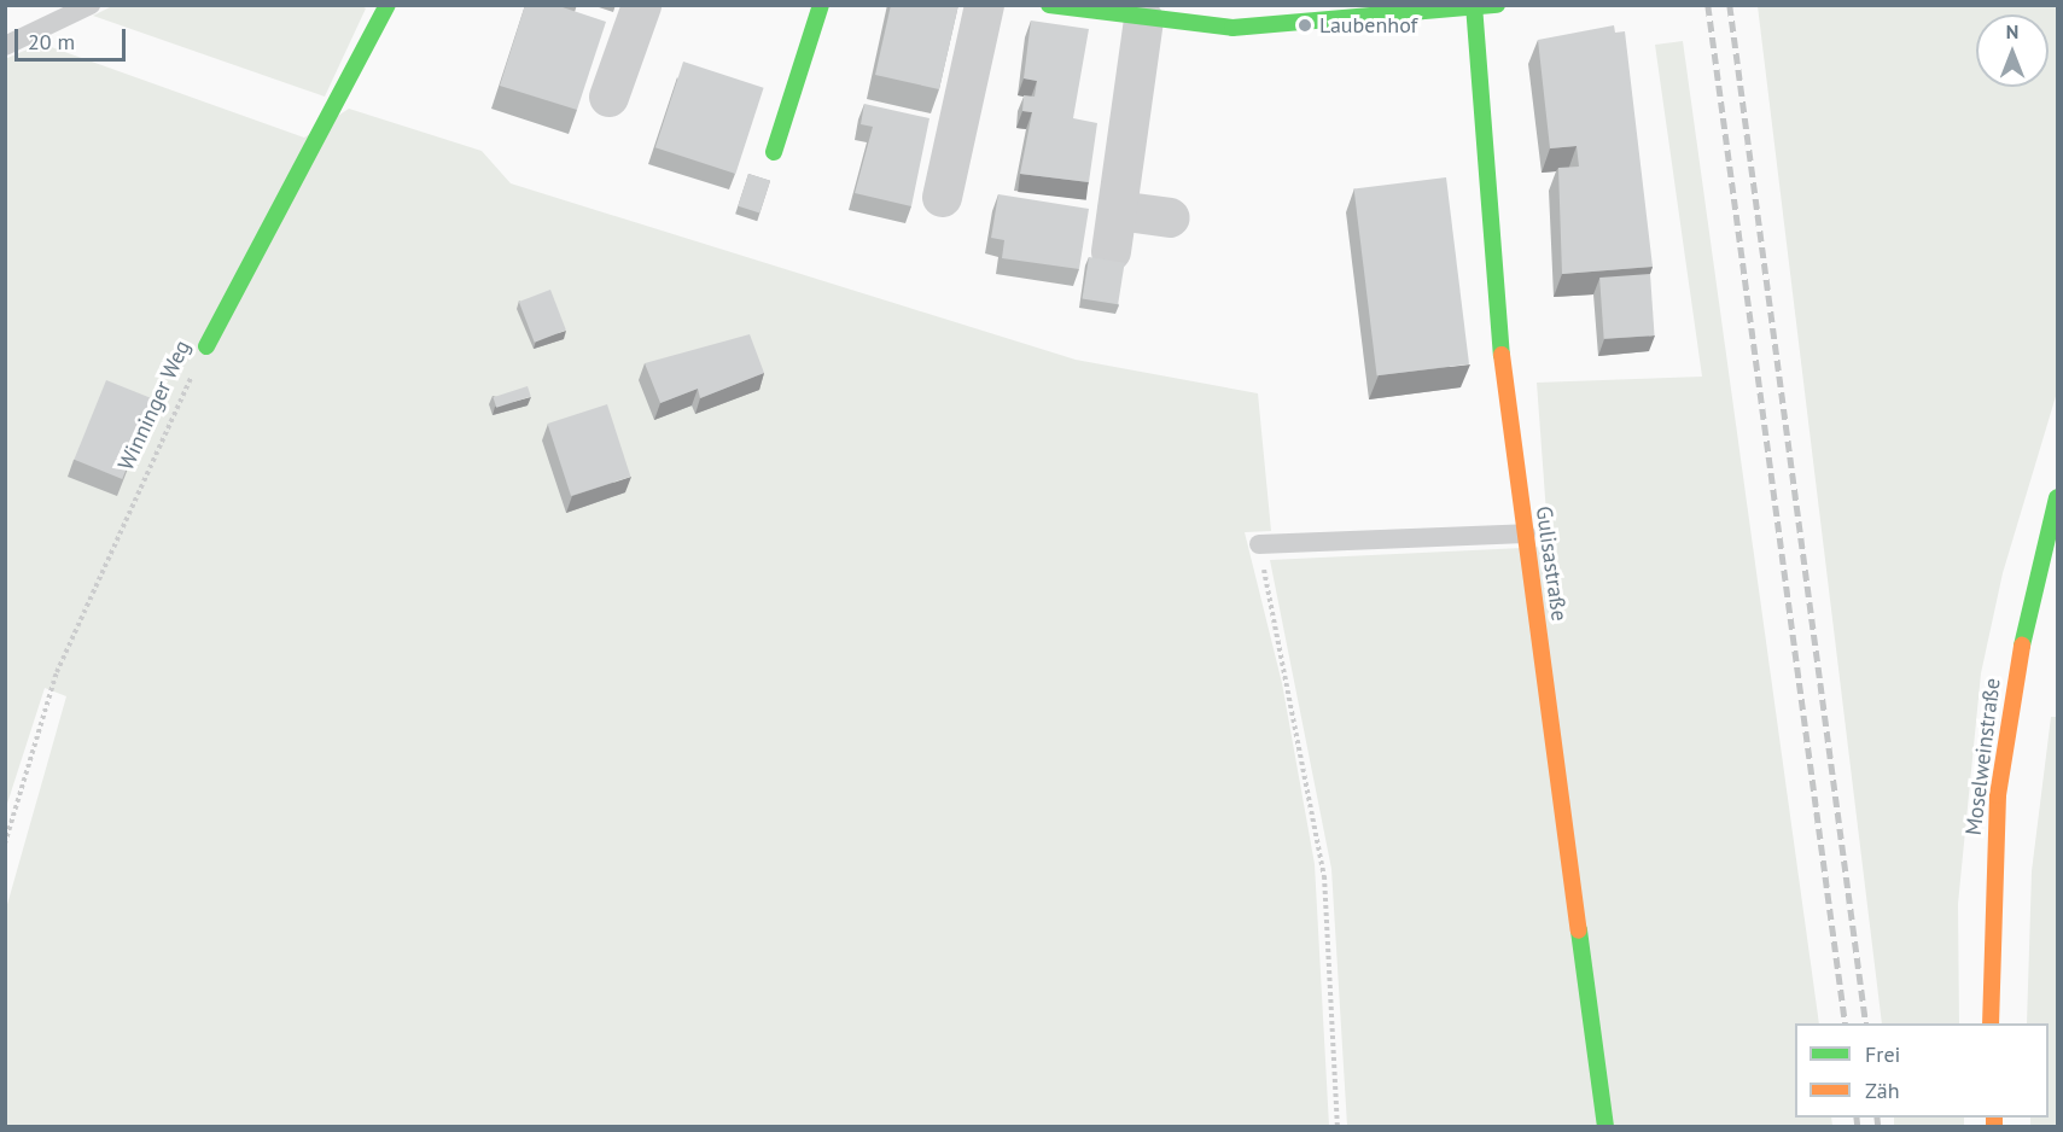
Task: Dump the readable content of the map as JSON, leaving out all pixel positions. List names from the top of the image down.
{
  "streets": {
    "street": ["Winninger Weg", "Gulisastraße", "Moselweinstraße"]
  },
  "places": ["Laubenhof"],
  "legend": ["Frei", "Zäh"],
  "scale_bar": "20 m",
  "north": "top"
}
